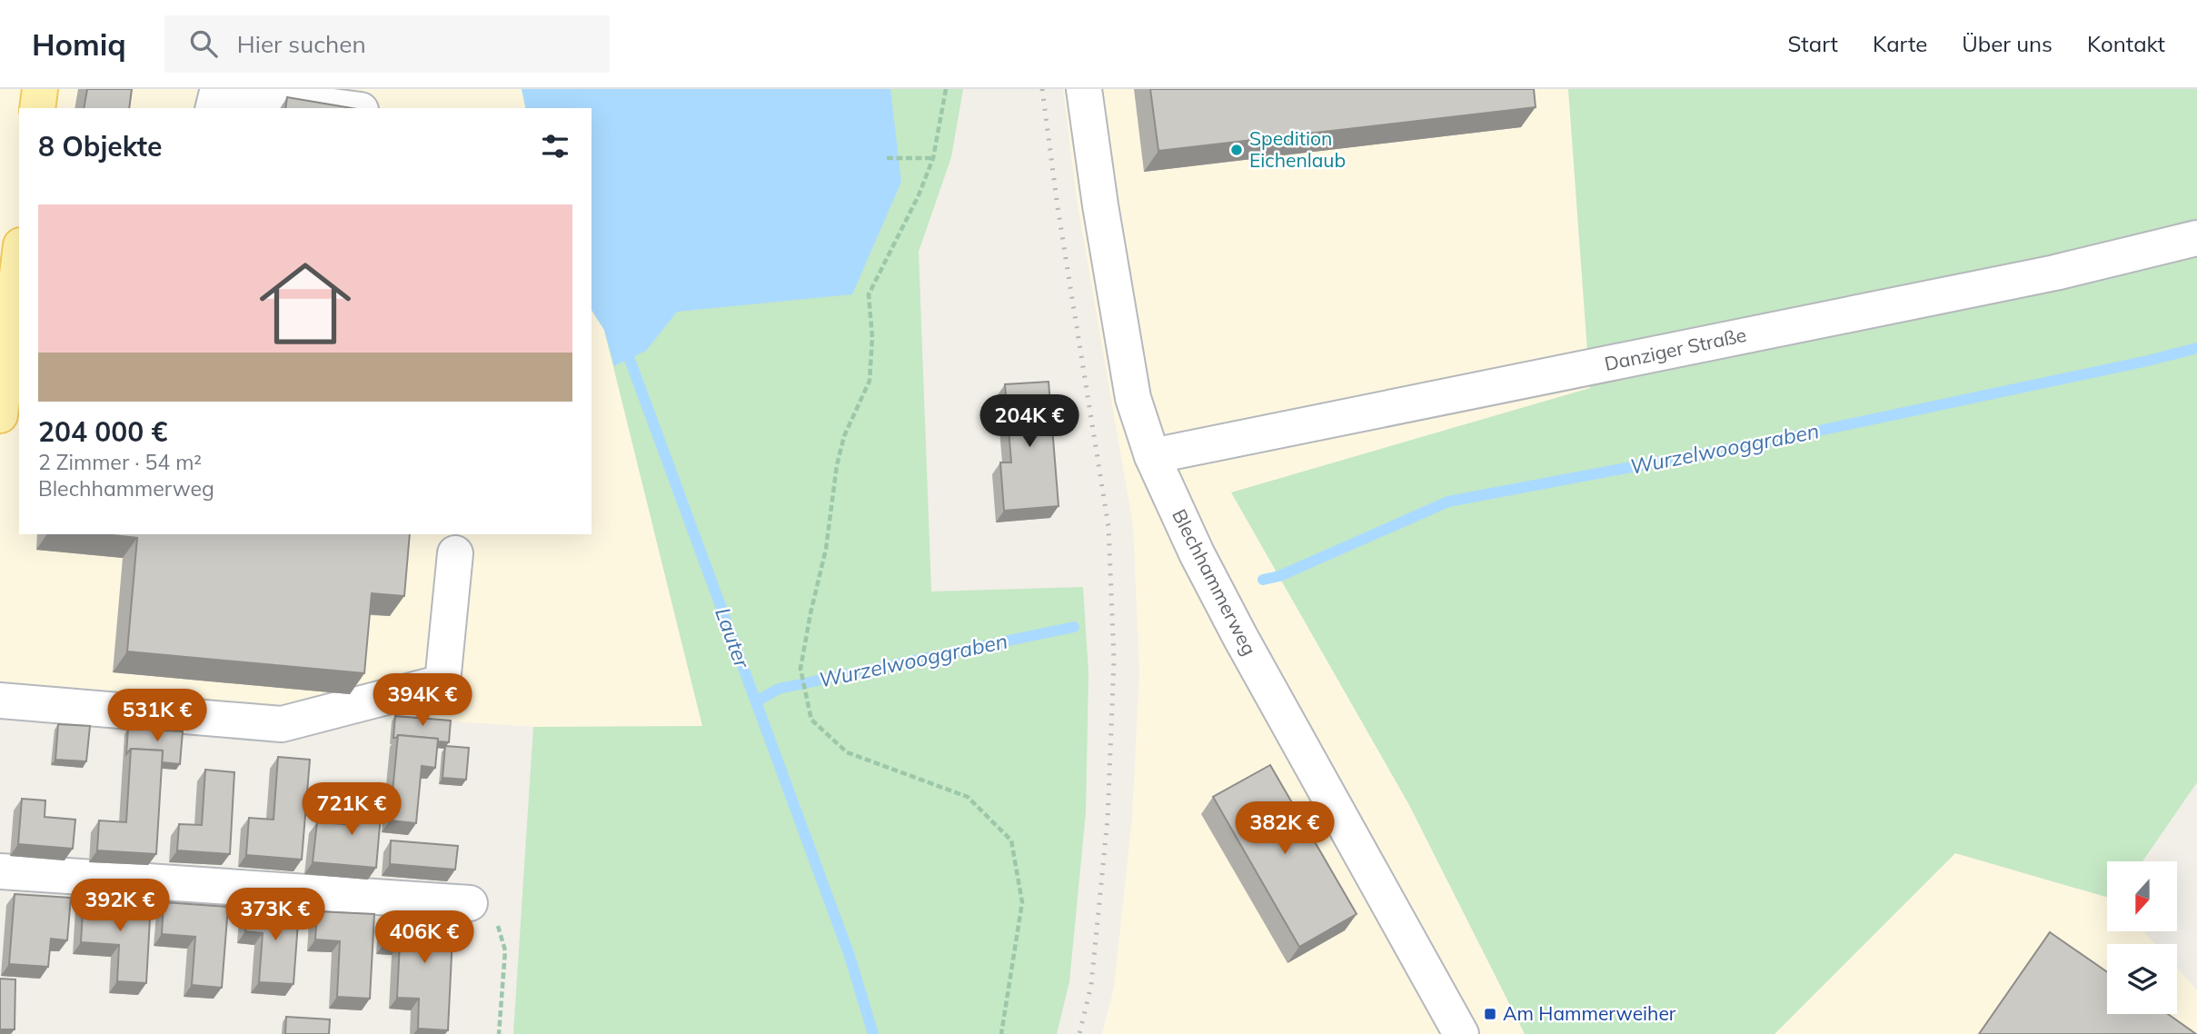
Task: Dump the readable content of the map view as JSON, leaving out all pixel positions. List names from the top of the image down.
{
  "streets": {
    "street": ["Danziger Straße", "Blechhammerweg"]
  },
  "crossings": [
    ["Danziger Straße", "Blechhammerweg"]
  ],
  "water": ["Wurzelwooggraben", "Lauter"],
  "places": {
    "other": ["Spedition Eichenlaub"],
    "transit": ["Am Hammerweiher"]
  },
  "north": "bottom",
  "page": {
    "header": "Homiq",
    "search": "Hier suchen",
    "nav": [
      "Start",
      "Karte",
      "Über uns",
      "Kontakt"
    ],
    "heading": "8 Objekte",
    "list": [
      {
        "name": "204 000 €",
        "note": "2 Zimmer · 54 m² · Blechhammerweg"
      }
    ],
    "price": [
      "204K €",
      "394K €",
      "531K €",
      "721K €",
      "382K €",
      "392K €",
      "373K €",
      "406K €"
    ]
  }
}
